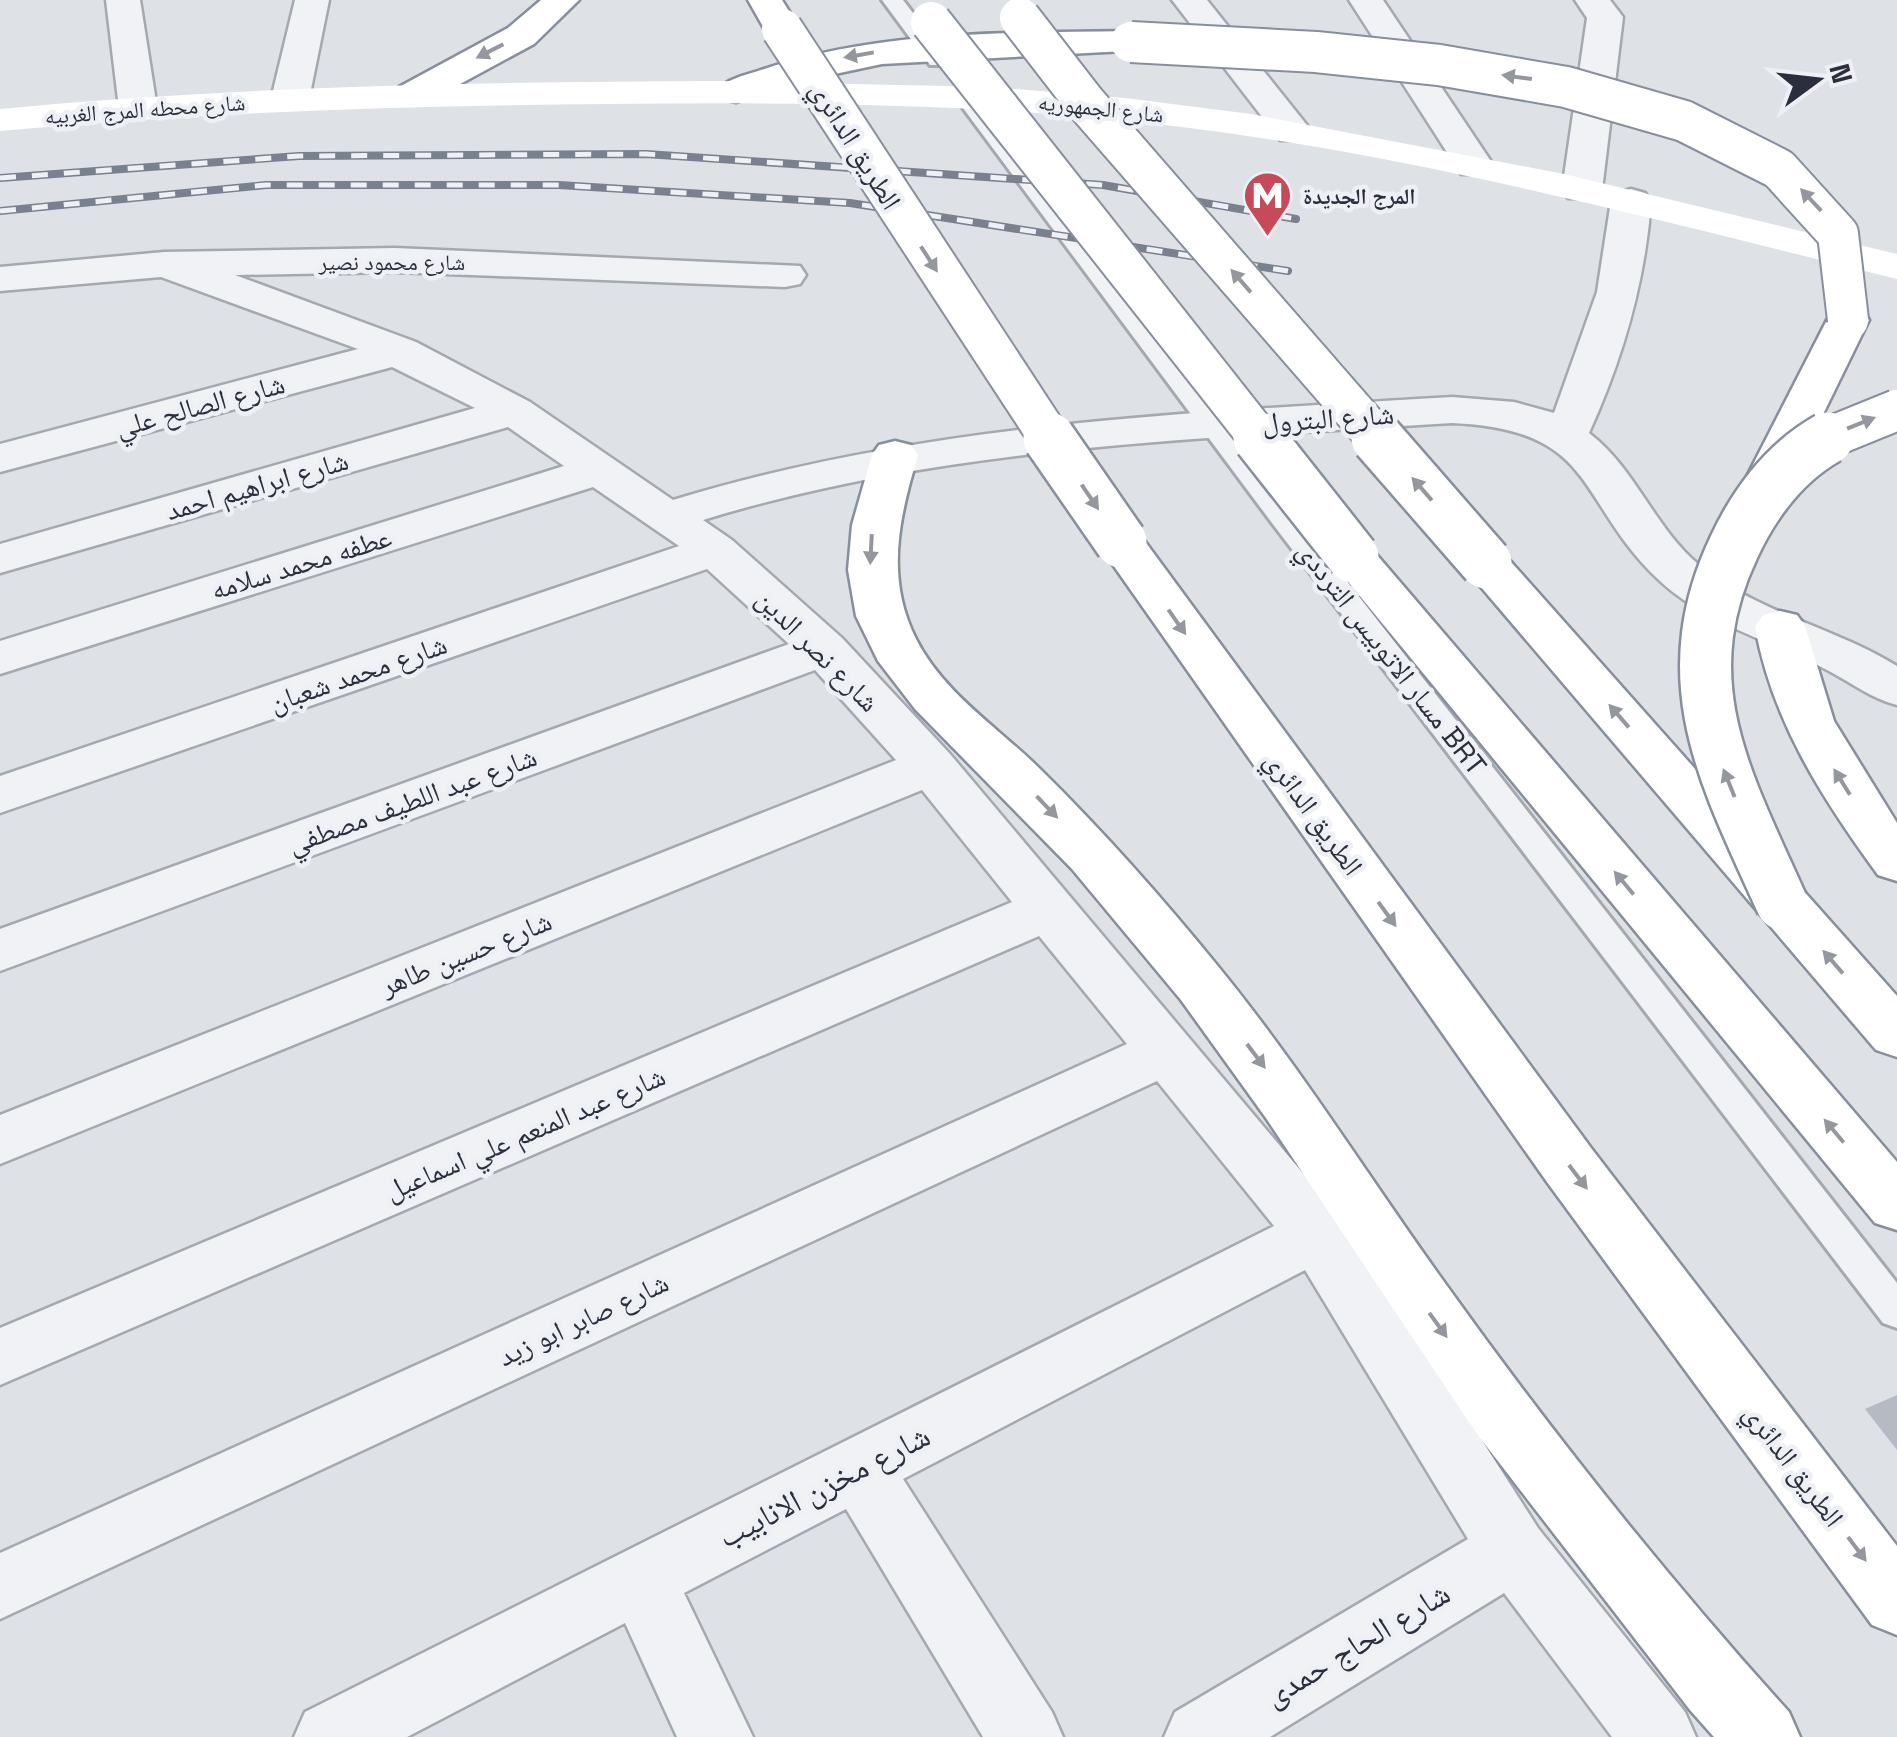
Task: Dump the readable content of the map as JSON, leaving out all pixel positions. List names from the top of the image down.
{
  "streets": {
    "main road": ["شارع الجمهوريه", "شارع محطه المرج الغربيه", "الطريق الدائري"],
    "street": [
      "شارع محمود نصير",
      "شارع الصالح علي",
      "شارع البترول",
      "شارع ابراهيم احمد",
      "عطفه محمد سلامه",
      "شارع نصر الدين",
      "شارع محمد شعبان",
      "شارع عبد اللطيف مصطفي",
      "شارع حسين طاهر",
      "شارع عبد المنعم علي اسماعيل",
      "شارع صابر ابو زيد",
      "شارع مخزن الانابيب",
      "شارع الحاج حمدى"
    ],
    "lane": ["مسار الاتوبيس الترددي BRT"]
  },
  "crossings": [
    ["شارع الجمهوريه", "شارع محطه المرج الغربيه"],
    ["شارع محمود نصير", "شارع نصر الدين"],
    ["شارع الصالح علي", "شارع نصر الدين"],
    ["شارع البترول", "شارع نصر الدين"],
    ["شارع ابراهيم احمد", "شارع نصر الدين"],
    ["عطفه محمد سلامه", "شارع نصر الدين"],
    ["شارع نصر الدين", "شارع محمد شعبان"],
    ["شارع نصر الدين", "شارع عبد اللطيف مصطفي"],
    ["شارع نصر الدين", "شارع حسين طاهر"],
    ["شارع نصر الدين", "شارع عبد المنعم علي اسماعيل"],
    ["شارع نصر الدين", "شارع صابر ابو زيد"],
    ["شارع نصر الدين", "شارع مخزن الانابيب"],
    ["شارع نصر الدين", "شارع الحاج حمدى"]
  ],
  "places": {
    "metro station": ["المرج الجديدة"]
  },
  "north": "right"
}
